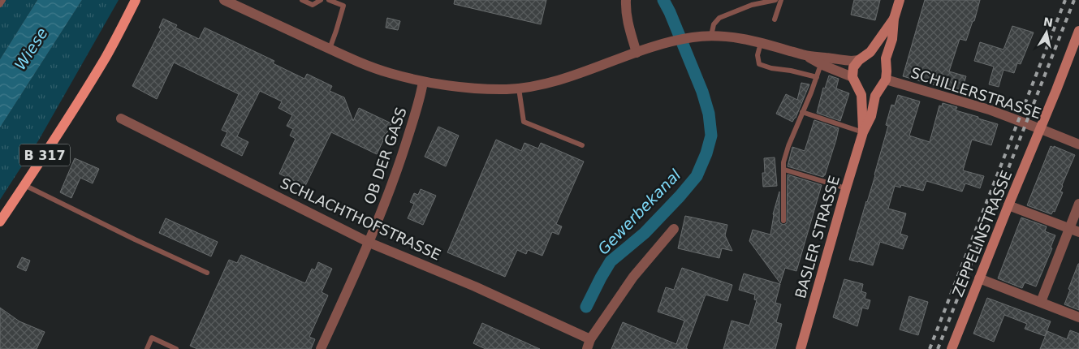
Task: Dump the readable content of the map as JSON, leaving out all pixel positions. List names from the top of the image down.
{
  "streets": {
    "main road": ["B 317", "ZEPPELINSTRASSE", "BASLER STRASSE"],
    "street": ["SCHILLERSTRASSE", "OB DER GASS", "SCHLACHTHOFSTRASSE"]
  },
  "crossings": [
    ["SCHILLERSTRASSE", "ZEPPELINSTRASSE"],
    ["SCHILLERSTRASSE", "BASLER STRASSE"],
    ["OB DER GASS", "SCHLACHTHOFSTRASSE"]
  ],
  "water": ["Wiese", "Gewerbekanal"],
  "north": "top"
}
